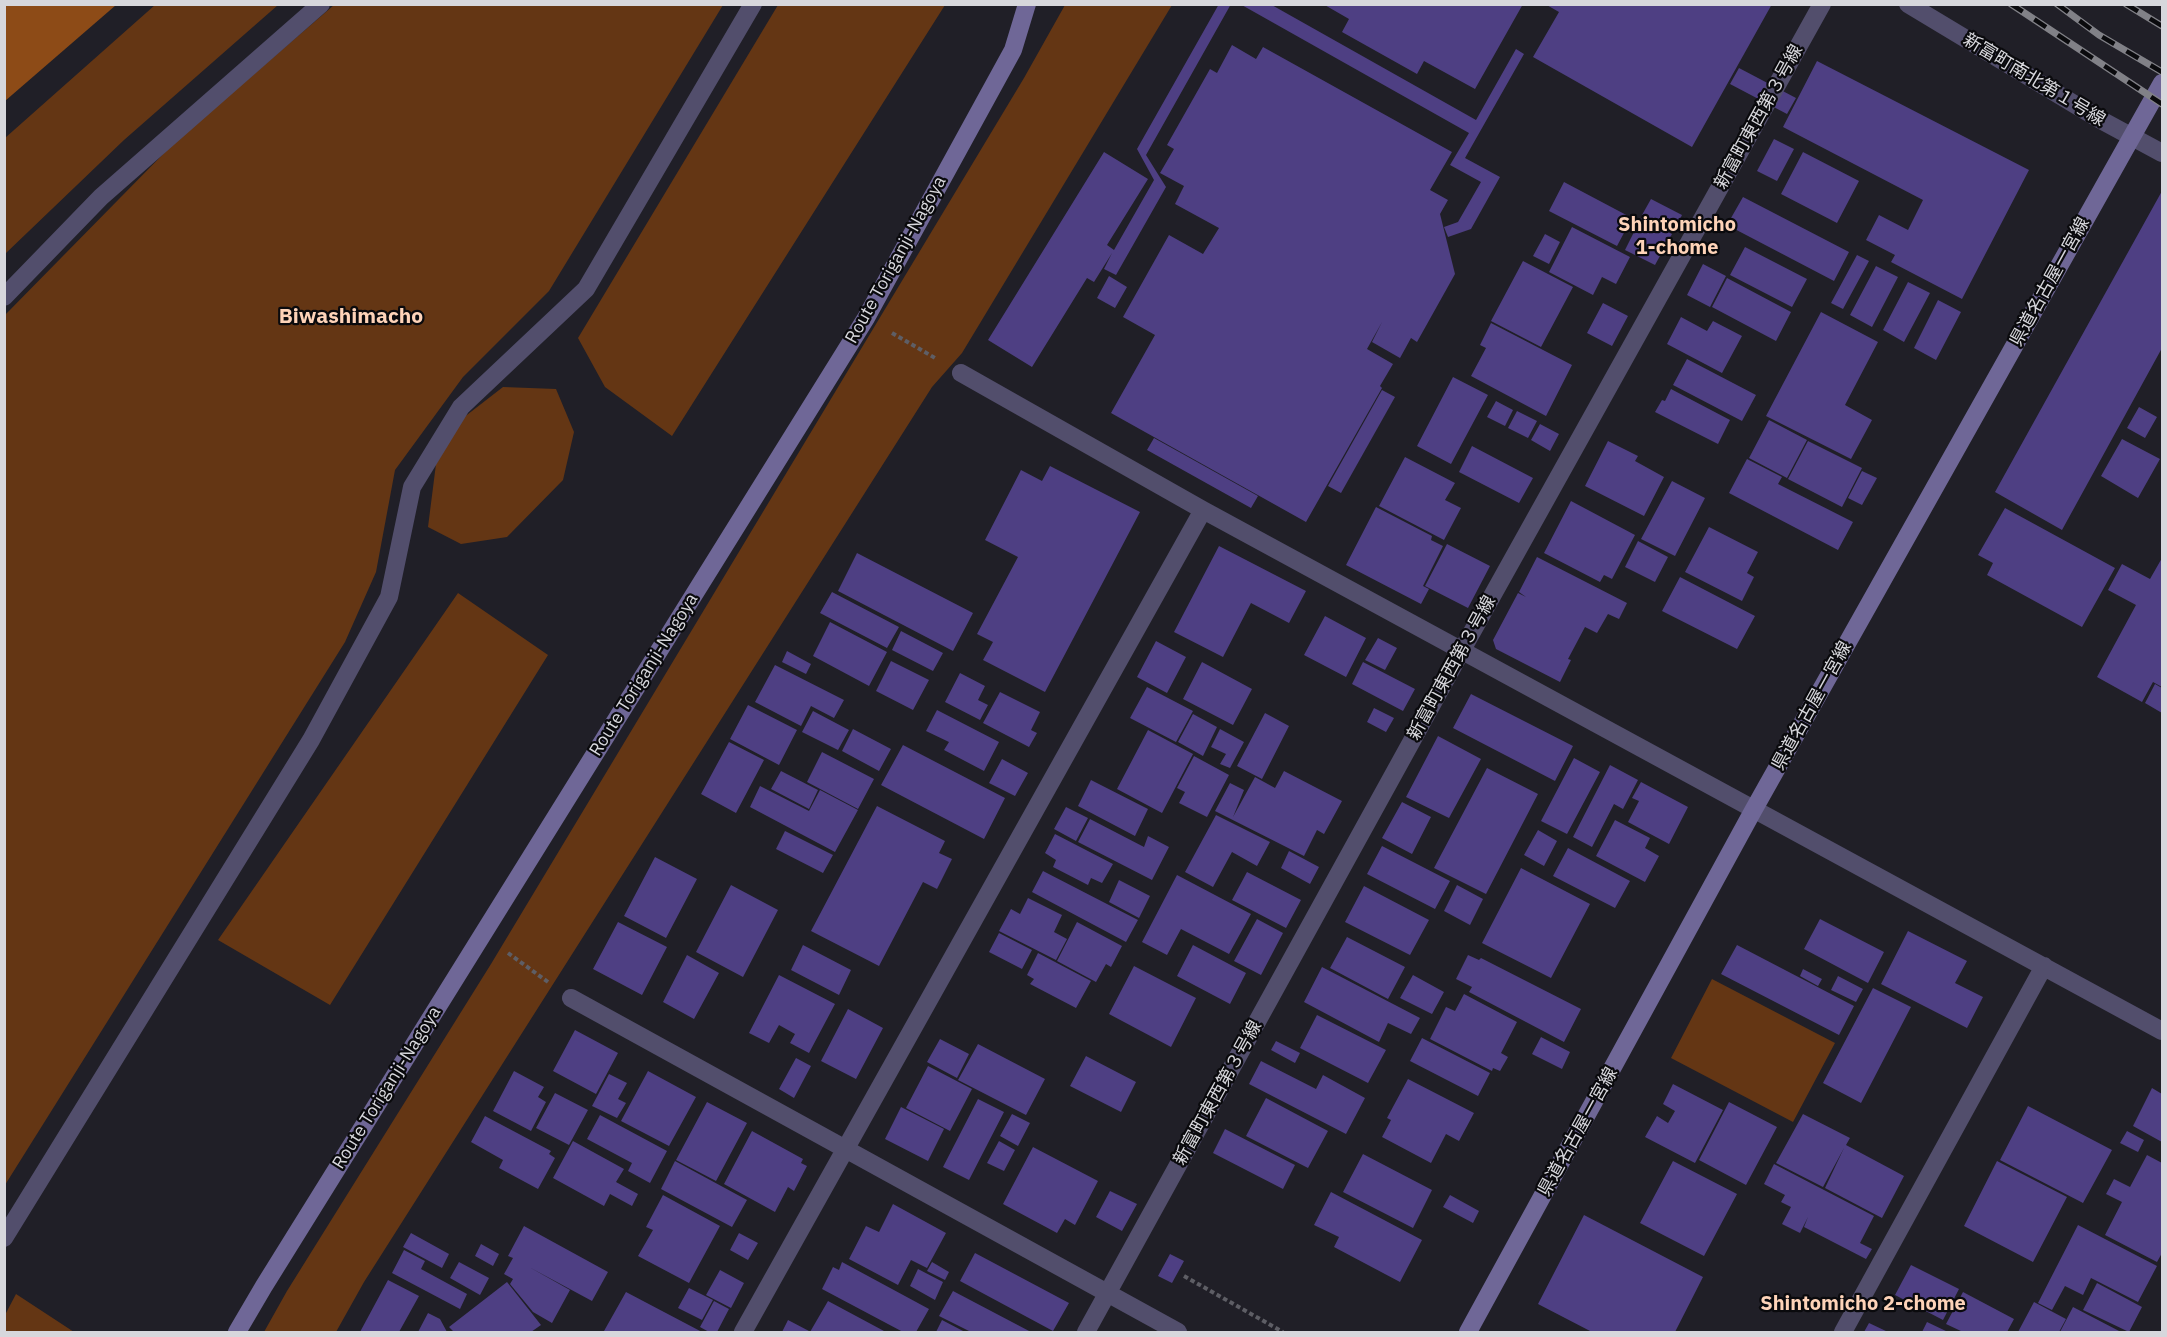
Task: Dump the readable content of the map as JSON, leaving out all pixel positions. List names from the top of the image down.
{
  "streets": {
    "main road": ["Route Toriganji-Nagoya", "県道名古屋一宮線"],
    "street": ["新富町南北第１号線", "新富町東西第３号線"]
  },
  "crossings": [
    ["新富町南北第１号線", "県道名古屋一宮線"]
  ],
  "districts": ["Shintomicho 1-chome", "Biwashimacho", "Shintomicho 2-chome"]
}
